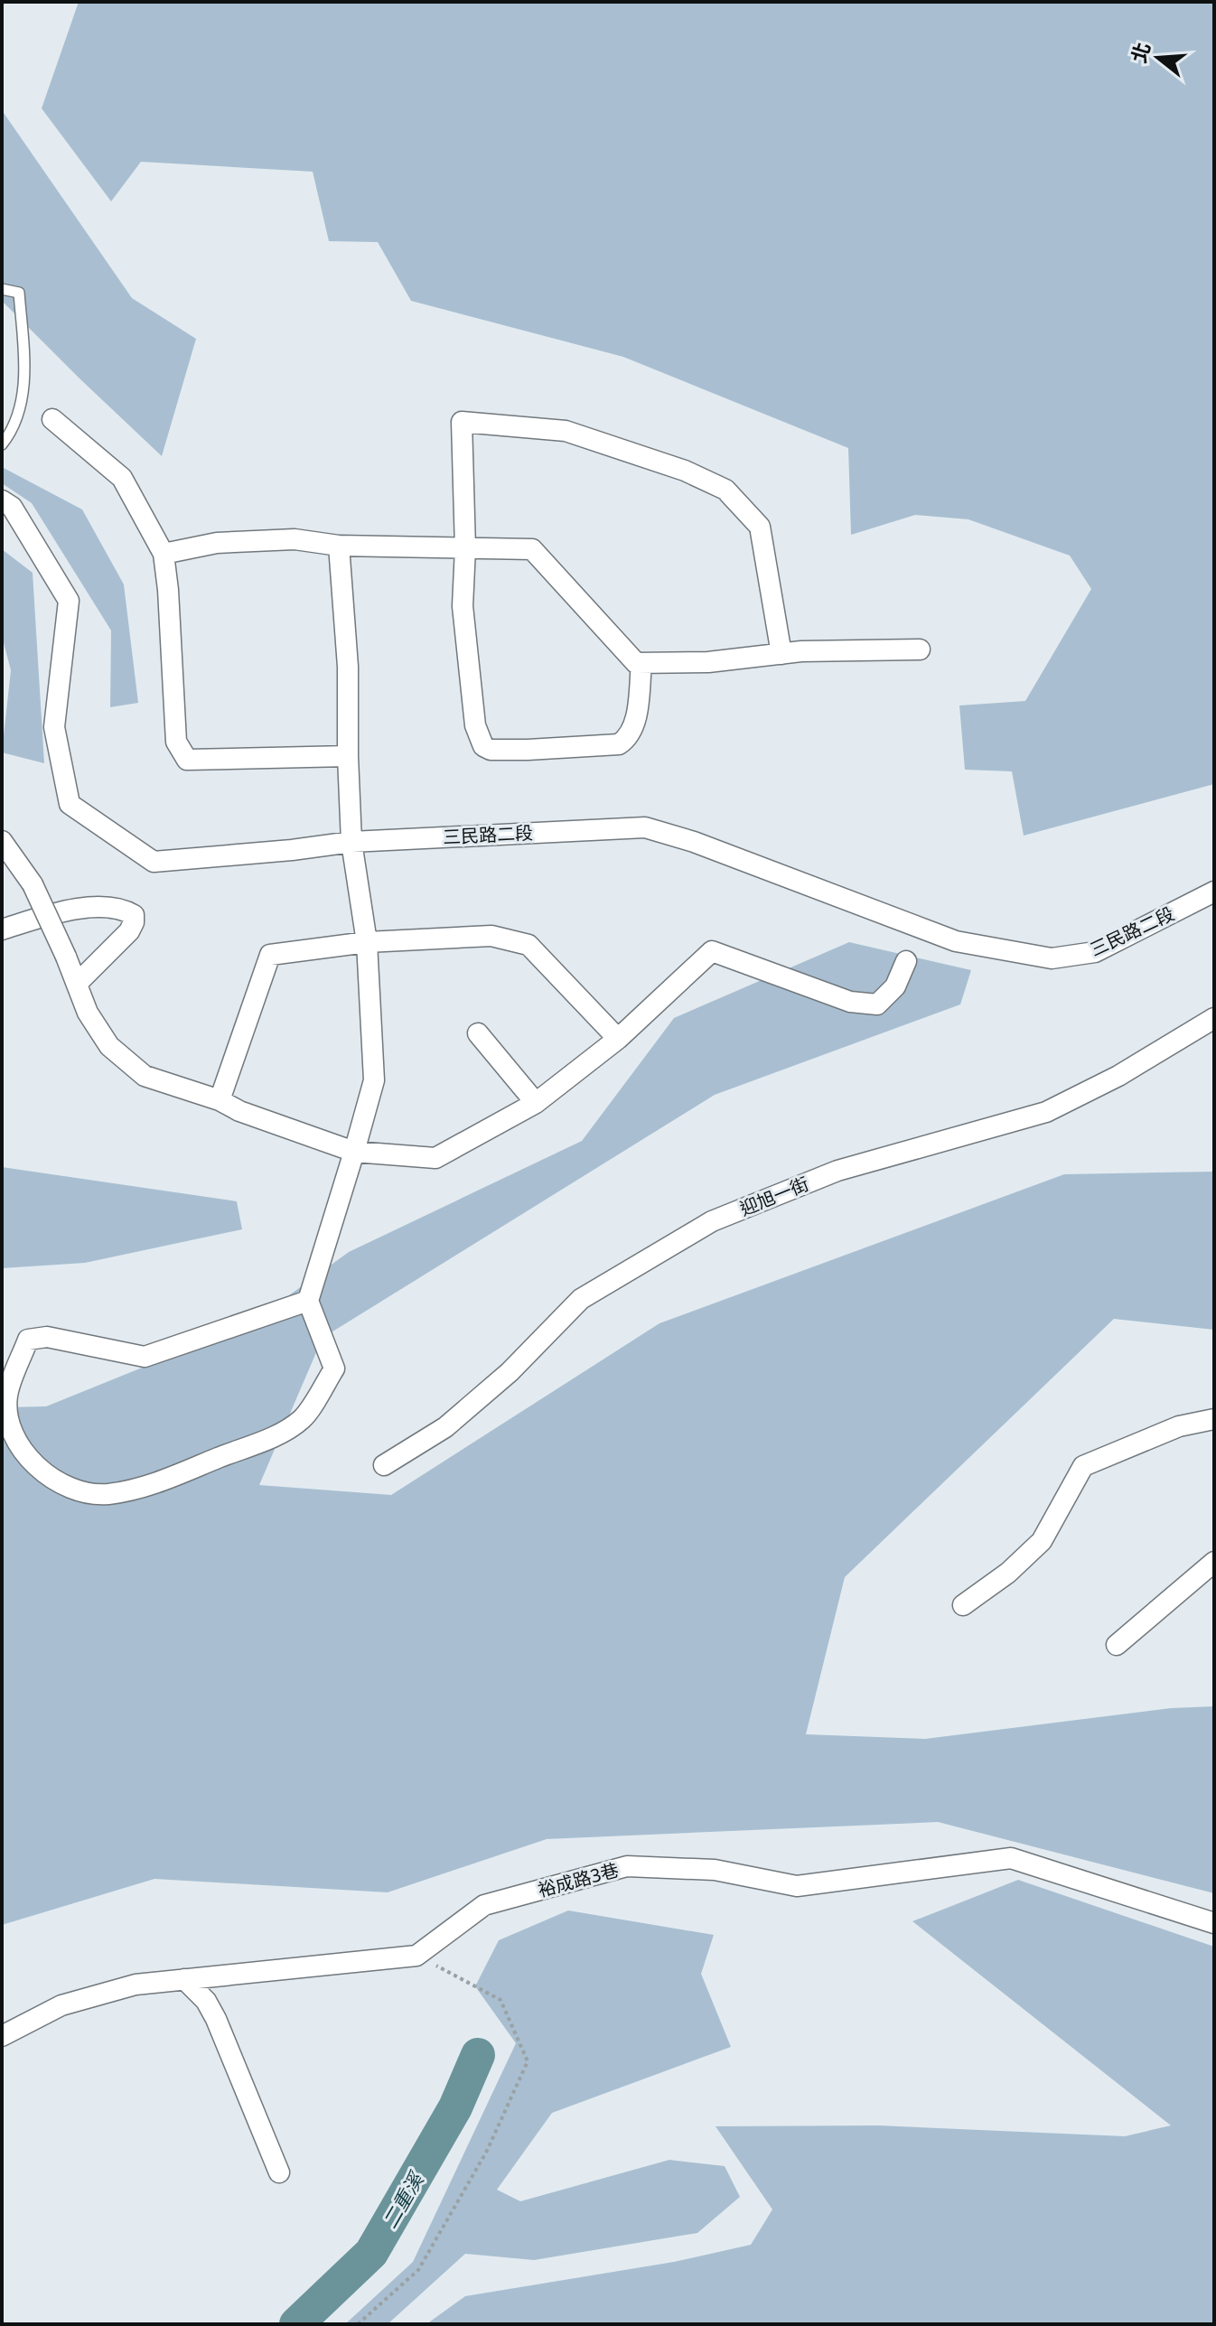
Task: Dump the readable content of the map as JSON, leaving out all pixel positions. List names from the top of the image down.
{
  "streets": {
    "street": ["三民路二段", "迎旭一街", "裕成路3巷"]
  },
  "water": ["二重溪"],
  "north": "left"
}
